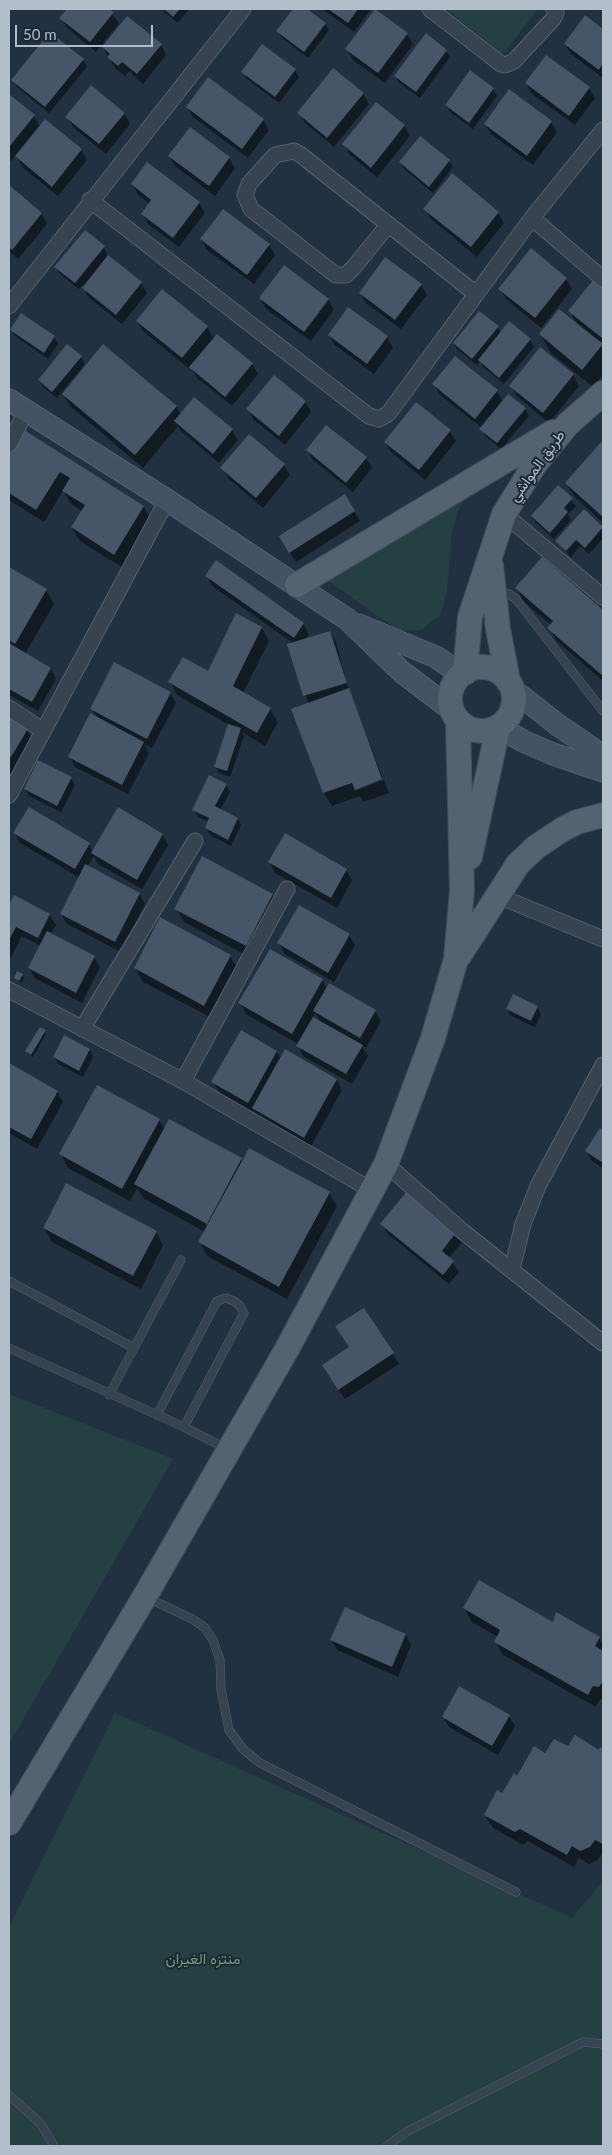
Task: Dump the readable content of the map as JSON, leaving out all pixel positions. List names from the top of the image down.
{
  "streets": {
    "main road": ["طريق المواشي"]
  },
  "parks": ["منتزه الغيران"],
  "scale_bar": "50 m"
}
